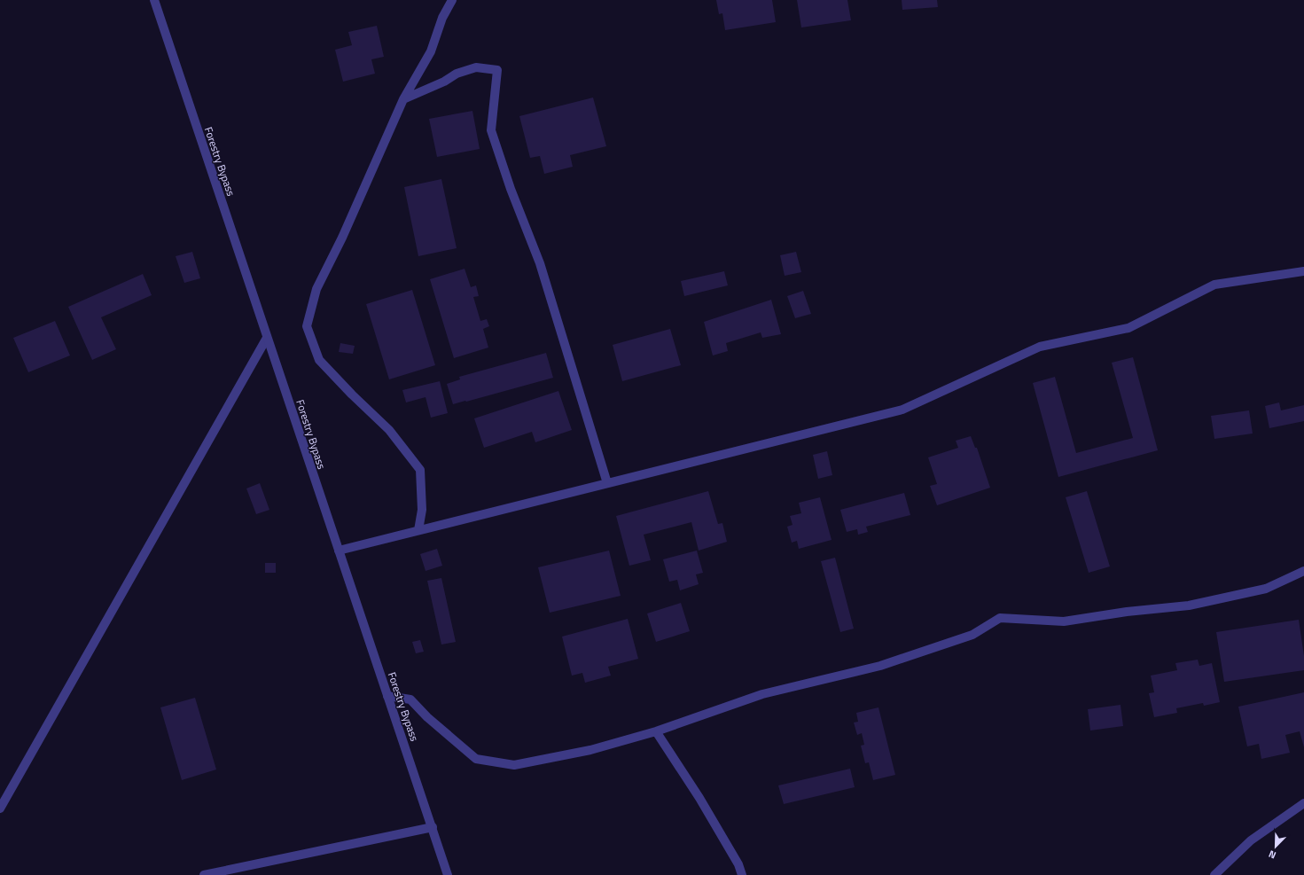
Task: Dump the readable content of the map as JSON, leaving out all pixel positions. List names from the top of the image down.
{
  "streets": {
    "street": ["Forestry Bypass"]
  },
  "north": "bottom left"
}
